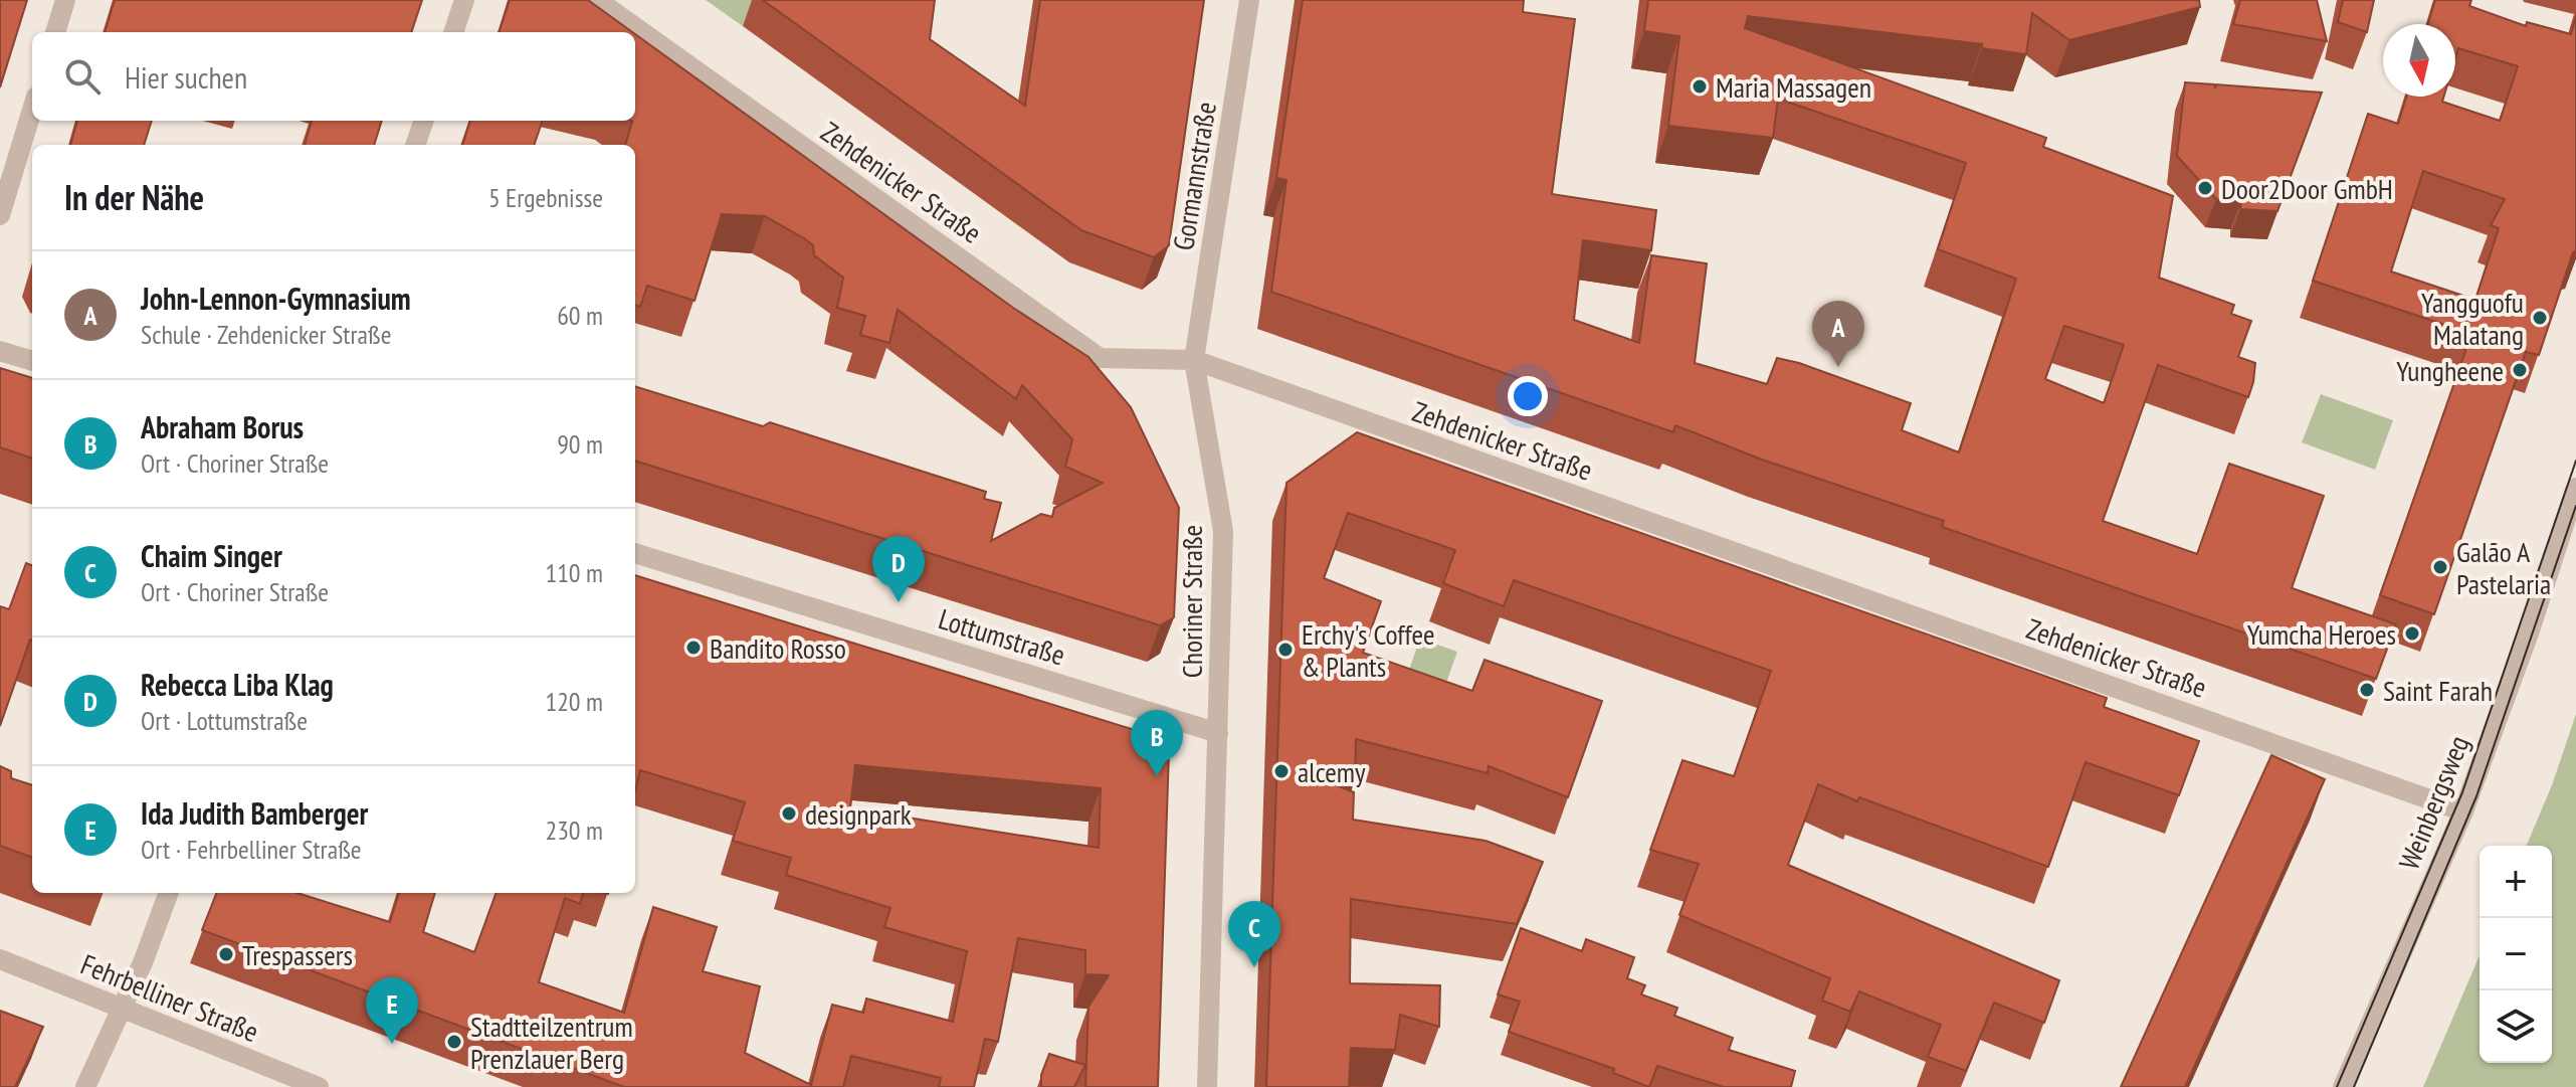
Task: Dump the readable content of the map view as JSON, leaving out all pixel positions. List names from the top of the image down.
{
  "streets": {
    "street": [
      "Gormannstraße",
      "Zehdenicker Straße",
      "Choriner Straße",
      "Lottumstraße",
      "Weinbergsweg",
      "Fehrbelliner Straße"
    ]
  },
  "crossings": [
    ["Gormannstraße", "Zehdenicker Straße"],
    ["Gormannstraße", "Choriner Straße"],
    ["Zehdenicker Straße", "Choriner Straße"],
    ["Zehdenicker Straße", "Weinbergsweg"],
    ["Choriner Straße", "Lottumstraße"]
  ],
  "places": [
    "Maria Massagen",
    "Door2Door GmbH",
    "Yangguofu Malatang",
    "Yungheene",
    "Galão A Pastelaria",
    "Yumcha Heroes",
    "Bandito Rosso",
    "Erchy's Coffee & Plants",
    "Saint Farah",
    "alcemy",
    "designpark",
    "Trespassers",
    "Stadtteilzentrum Prenzlauer Berg"
  ],
  "north": "bottom",
  "page": {
    "search": "Hier suchen",
    "heading": ["In der Nähe", "5 Ergebnisse"],
    "list": [
      {
        "mark": "A",
        "name": "John-Lennon-Gymnasium",
        "note": "Schule · Zehdenicker Straße",
        "value": "60 m"
      },
      {
        "mark": "B",
        "name": "Abraham Borus",
        "note": "Ort · Choriner Straße",
        "value": "90 m"
      },
      {
        "mark": "C",
        "name": "Chaim Singer",
        "note": "Ort · Choriner Straße",
        "value": "110 m"
      },
      {
        "mark": "D",
        "name": "Rebecca Liba Klag",
        "note": "Ort · Lottumstraße",
        "value": "120 m"
      },
      {
        "mark": "E",
        "name": "Ida Judith Bamberger",
        "note": "Ort · Fehrbelliner Straße",
        "value": "230 m"
      }
    ],
    "pins": [
      "A",
      "D",
      "B",
      "C",
      "E"
    ],
    "map_buttons": ["+", "−"]
  }
}
